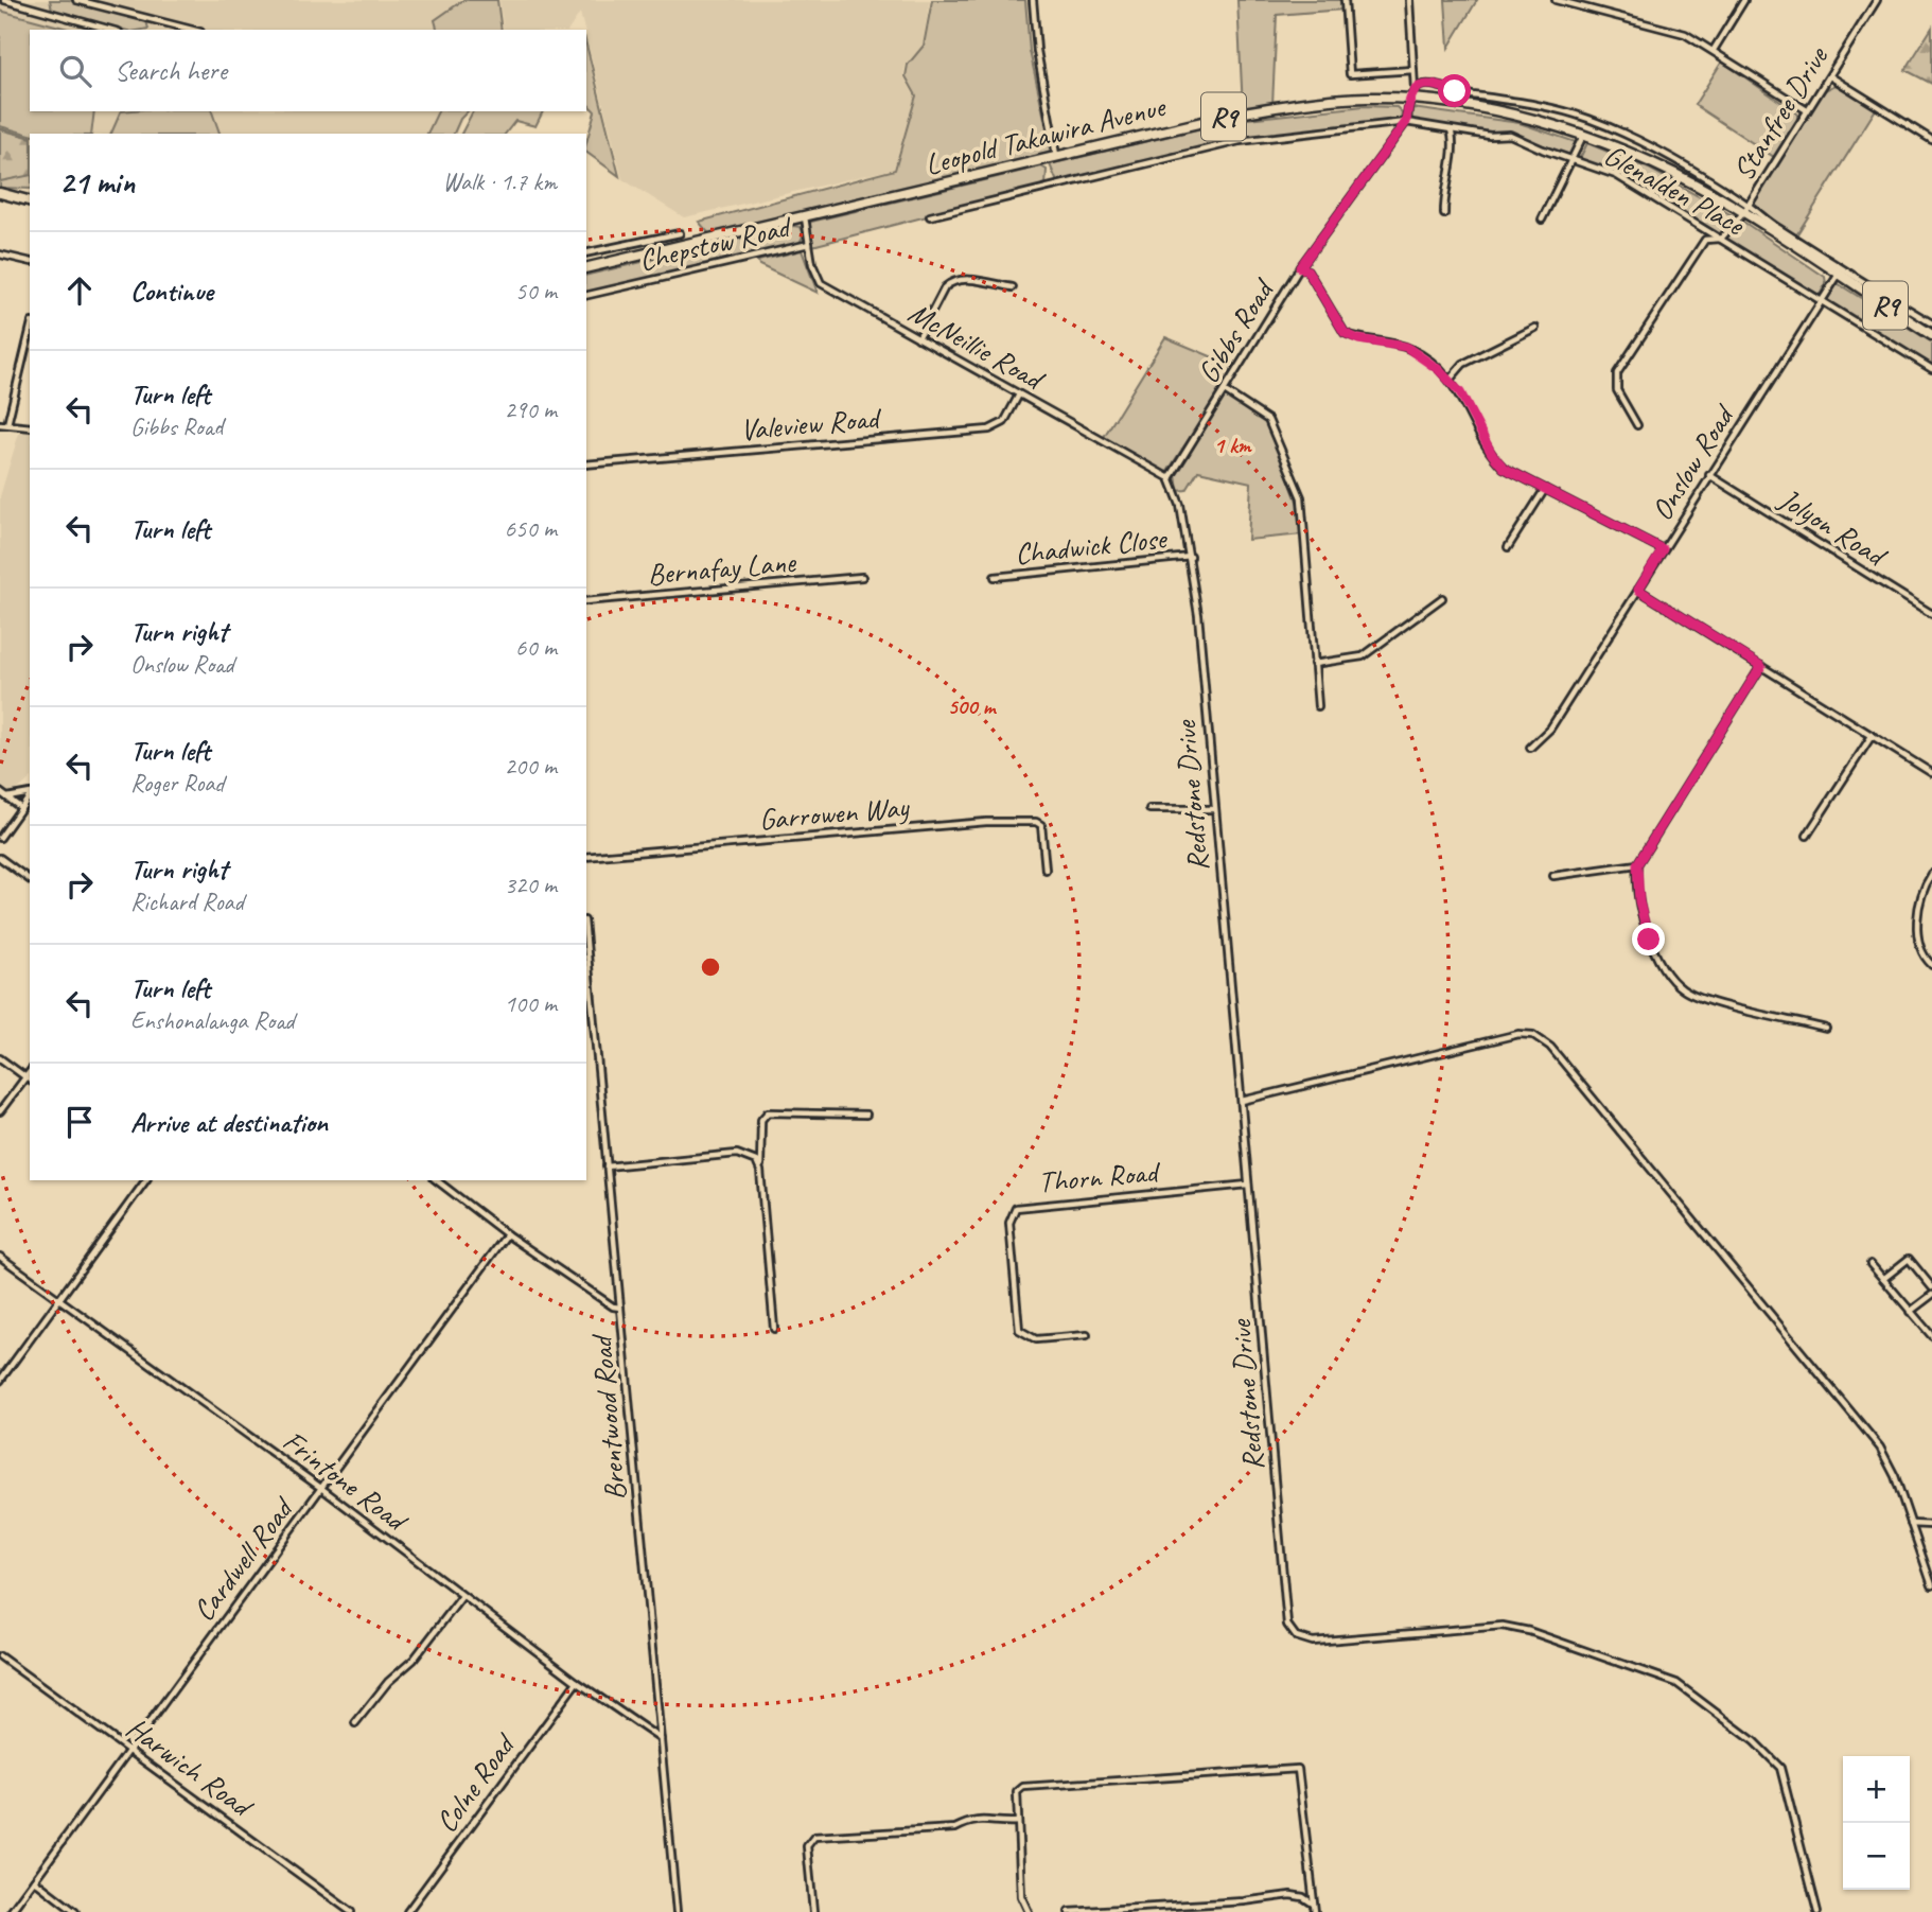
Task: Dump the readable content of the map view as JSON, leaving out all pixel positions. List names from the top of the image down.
{
  "streets": {
    "highway": ["R9", "Leopold Takawira Avenue"],
    "street": [
      "Stanfree Drive",
      "Glenalden Place",
      "Chepstow Road",
      "Gibbs Road",
      "McNeillie Road",
      "Valeview Road",
      "Onslow Road",
      "Jolyon Road",
      "Chadwick Close",
      "Bernafay Lane",
      "Redstone Drive",
      "Garrowen Way",
      "Thorn Road",
      "Brentwood Road",
      "Frintone Road",
      "Cardwell Road",
      "Harwich Road",
      "Colne Road"
    ]
  },
  "crossings": [
    ["Stanfree Drive", "Leopold Takawira Avenue"],
    ["Stanfree Drive", "Glenalden Place"],
    ["R9", "Leopold Takawira Avenue"],
    ["R9", "Onslow Road"],
    ["Leopold Takawira Avenue", "McNeillie Road"],
    ["Leopold Takawira Avenue", "Onslow Road"],
    ["Glenalden Place", "Gibbs Road"],
    ["Glenalden Place", "Onslow Road"],
    ["Chepstow Road", "McNeillie Road"],
    ["Gibbs Road", "McNeillie Road"],
    ["Gibbs Road", "Redstone Drive"],
    ["McNeillie Road", "Valeview Road"],
    ["McNeillie Road", "Redstone Drive"],
    ["Onslow Road", "Jolyon Road"],
    ["Chadwick Close", "Redstone Drive"],
    ["Redstone Drive", "Thorn Road"],
    ["Brentwood Road", "Frintone Road"],
    ["Frintone Road", "Cardwell Road"],
    ["Frintone Road", "Colne Road"],
    ["Cardwell Road", "Harwich Road"]
  ],
  "page": {
    "search": "Search here",
    "heading": ["21 min", "Walk · 1.7 km"],
    "list": [
      ["Continue", "50 m"],
      ["Turn left", "Gibbs Road", "290 m"],
      ["Turn left", "650 m"],
      ["Turn right", "Onslow Road", "60 m"],
      ["Turn left", "Roger Road", "200 m"],
      ["Turn right", "Richard Road", "320 m"],
      ["Turn left", "Enshonalanga Road", "100 m"],
      "Arrive at destination"
    ],
    "map_buttons": ["+", "−"]
  },
  "rings": ["1 km", "500 m"]
}
